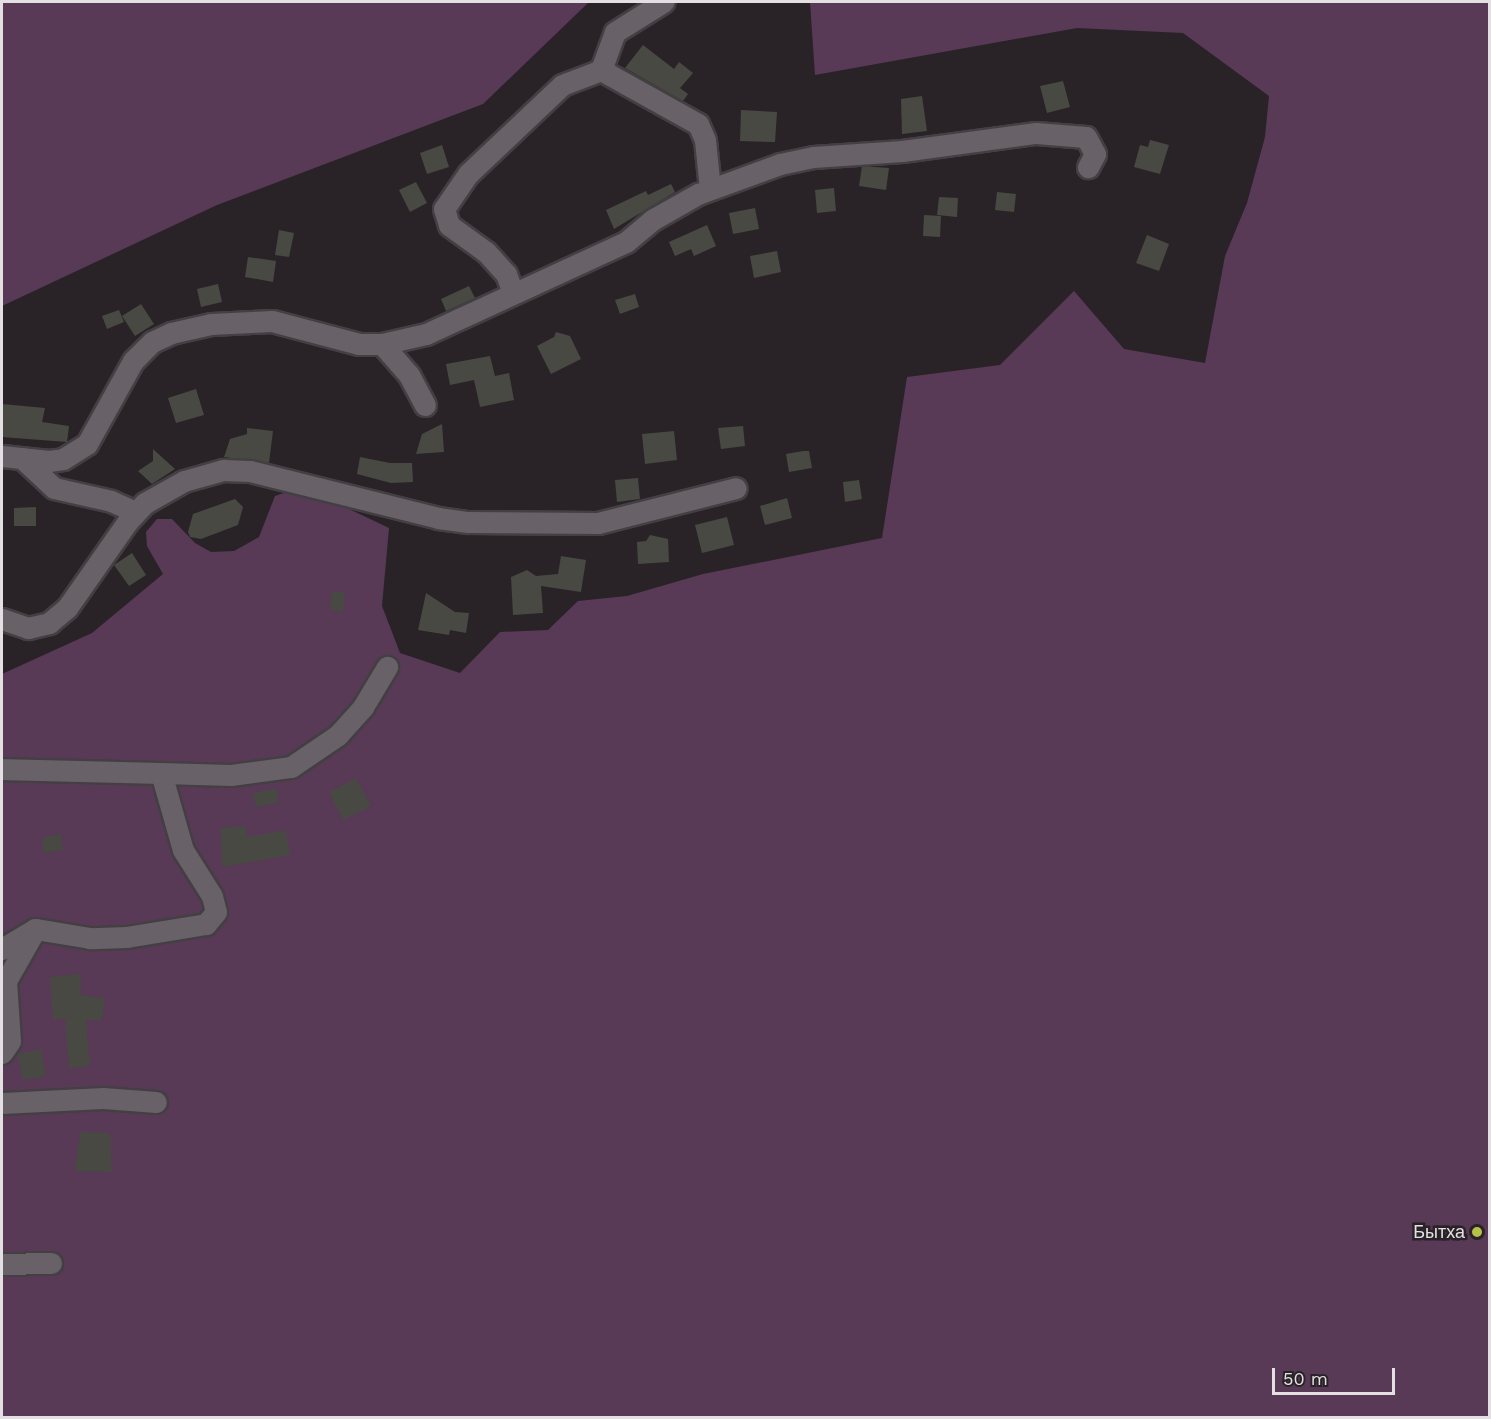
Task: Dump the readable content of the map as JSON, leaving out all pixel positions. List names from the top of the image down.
{
  "places": ["Бытха"],
  "scale_bar": "50 m"
}
